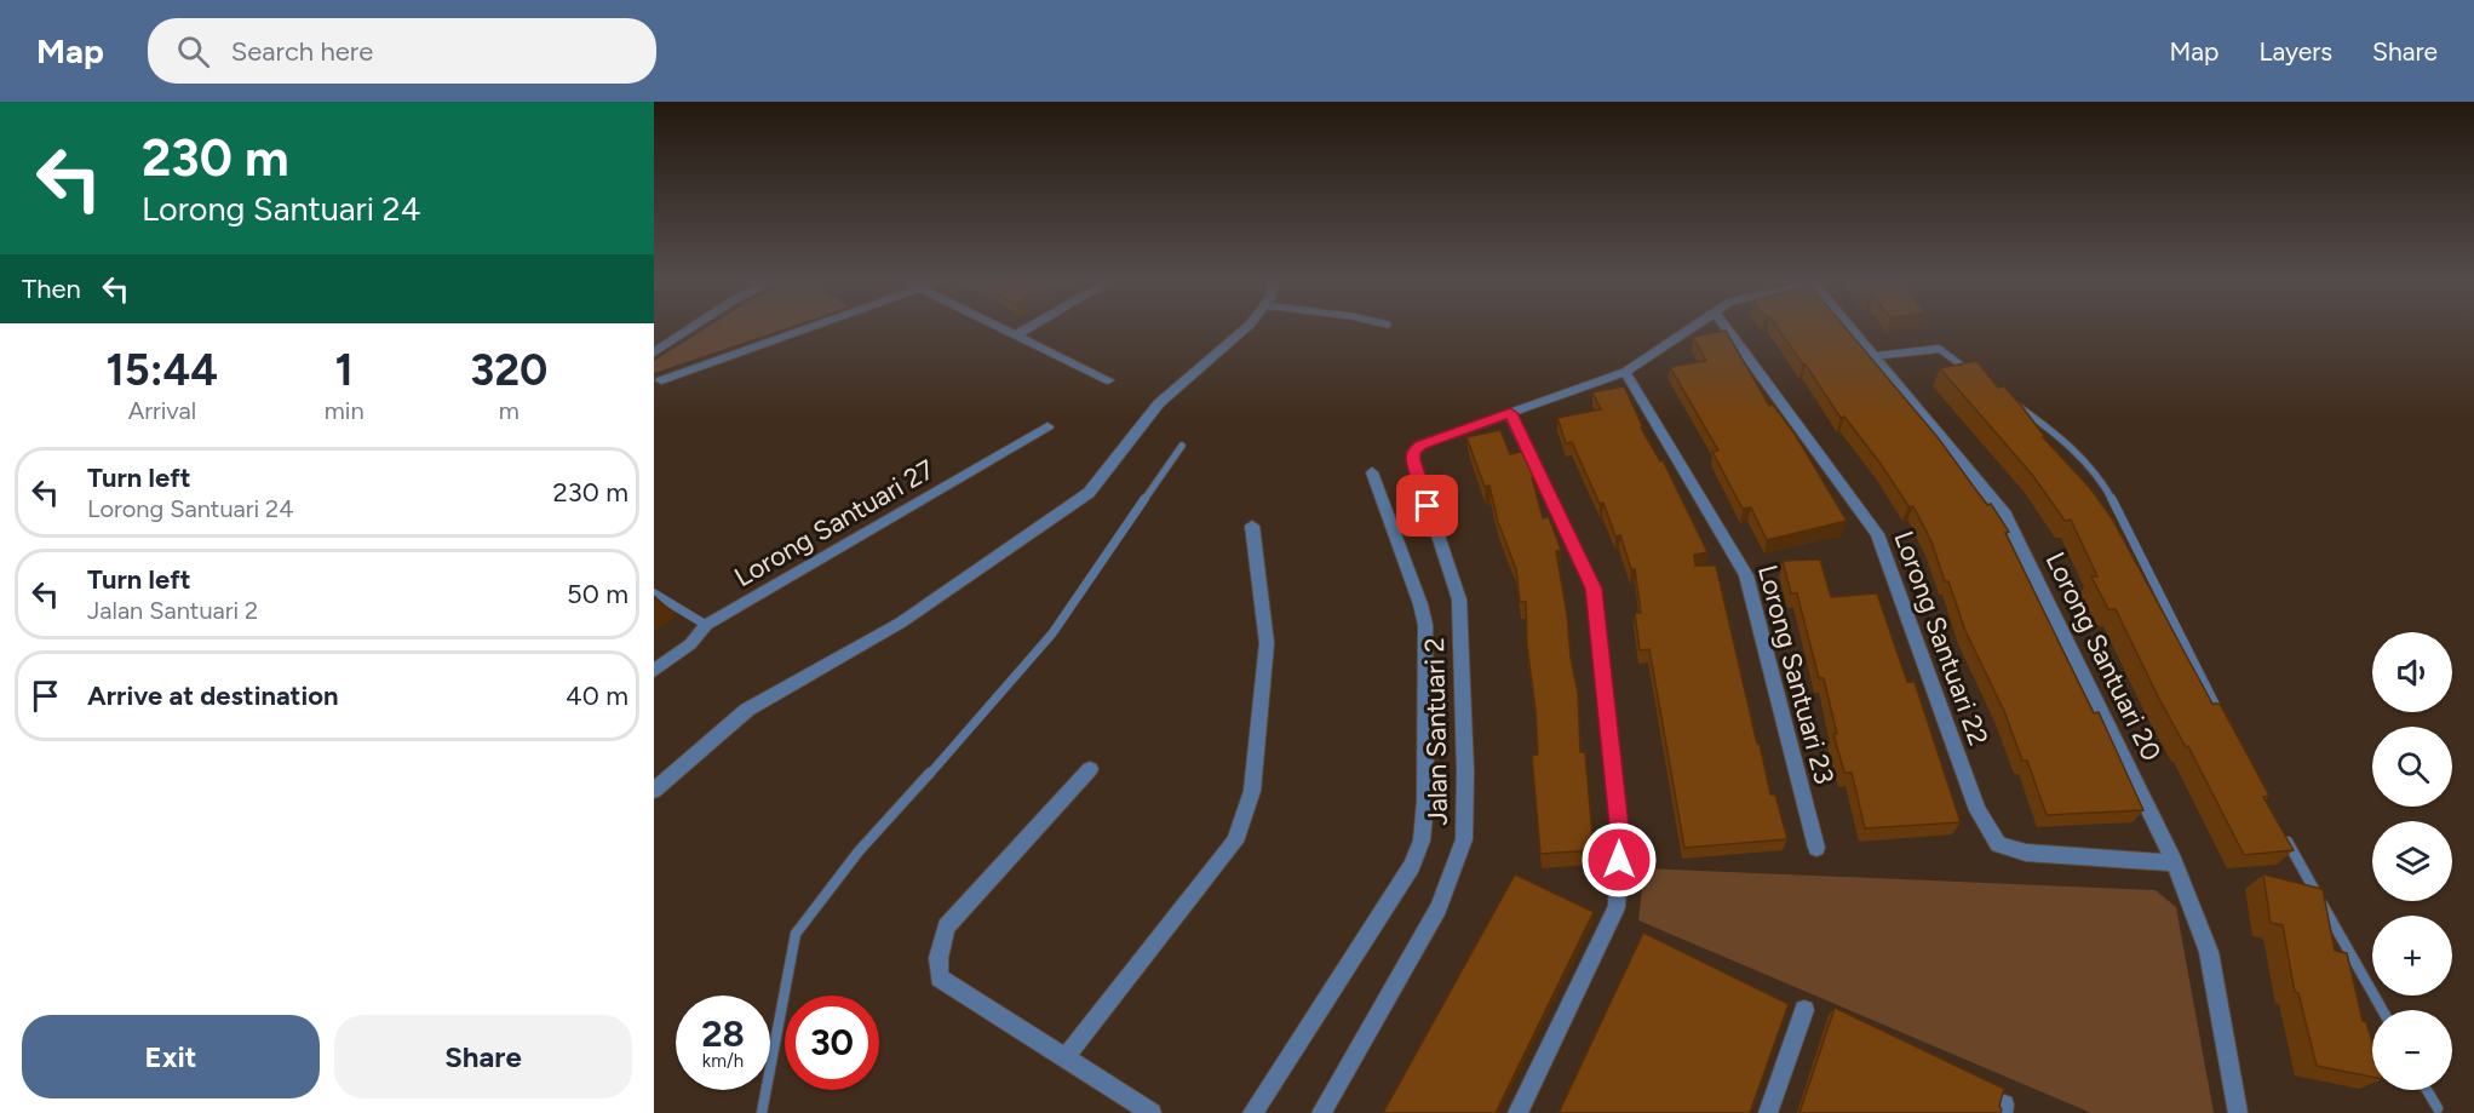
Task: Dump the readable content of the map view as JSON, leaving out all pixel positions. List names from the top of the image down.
{
  "streets": {
    "street": [
      "Lorong Santuari 27",
      "Lorong Santuari 22",
      "Lorong Santuari 20",
      "Lorong Santuari 23",
      "Jalan Santuari 2"
    ]
  },
  "crossings": [
    ["Lorong Santuari 22", "Lorong Santuari 20"]
  ],
  "page": {
    "header": "Map",
    "search": "Search here",
    "nav": ["Map", "Layers", "Share"],
    "turn": ["230 m", "Lorong Santuari 24"],
    "then": "Then",
    "eta": [
      "15:44",
      "Arrival",
      "1",
      "min",
      "320",
      "m"
    ],
    "list": [
      {
        "name": "Turn left",
        "note": "Lorong Santuari 24",
        "value": "230 m"
      },
      {
        "name": "Turn left",
        "note": "Jalan Santuari 2",
        "value": "50 m"
      },
      {
        "name": "Arrive at destination",
        "value": "40 m"
      }
    ],
    "map_buttons": ["+", "−"],
    "speed": "28 km/h",
    "limit": "30",
    "buttons": ["Exit", "Share"]
  }
}
